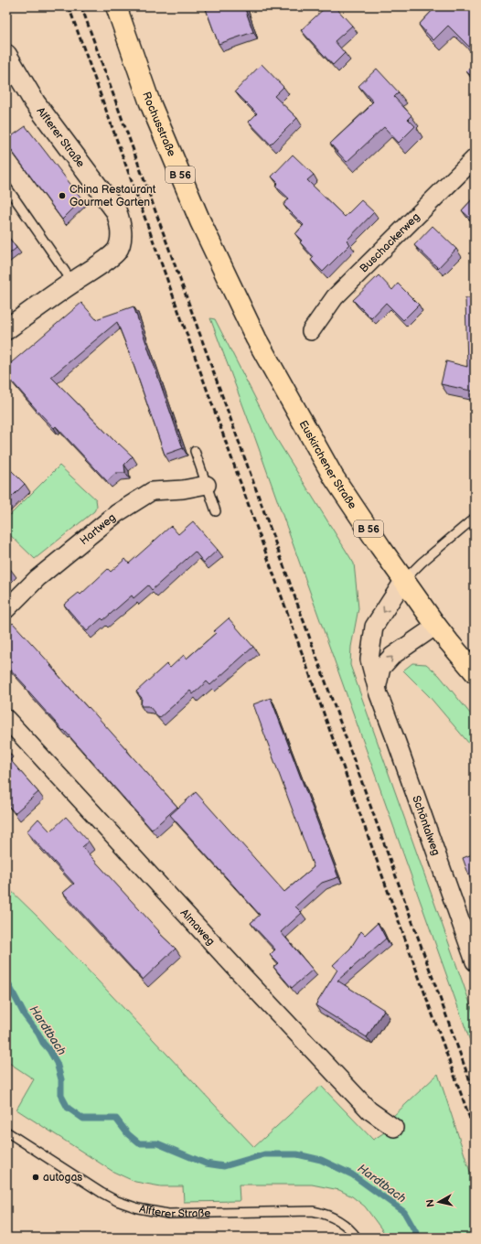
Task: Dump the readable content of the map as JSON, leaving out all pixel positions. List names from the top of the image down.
{
  "streets": {
    "main road": ["Rochusstraße", "B 56", "Euskirchener Straße"],
    "street": [
      "Alfterer Straße",
      "Buschackerweg",
      "Hartweg",
      "Schöntalweg",
      "Almaweg"
    ]
  },
  "crossings": [
    ["Rochusstraße", "Euskirchener Straße"],
    ["Euskirchener Straße", "Schöntalweg"]
  ],
  "water": ["Hardtbach"],
  "places": ["China Restaurant Gourmet Garten", "autogas"],
  "north": "left"
}
